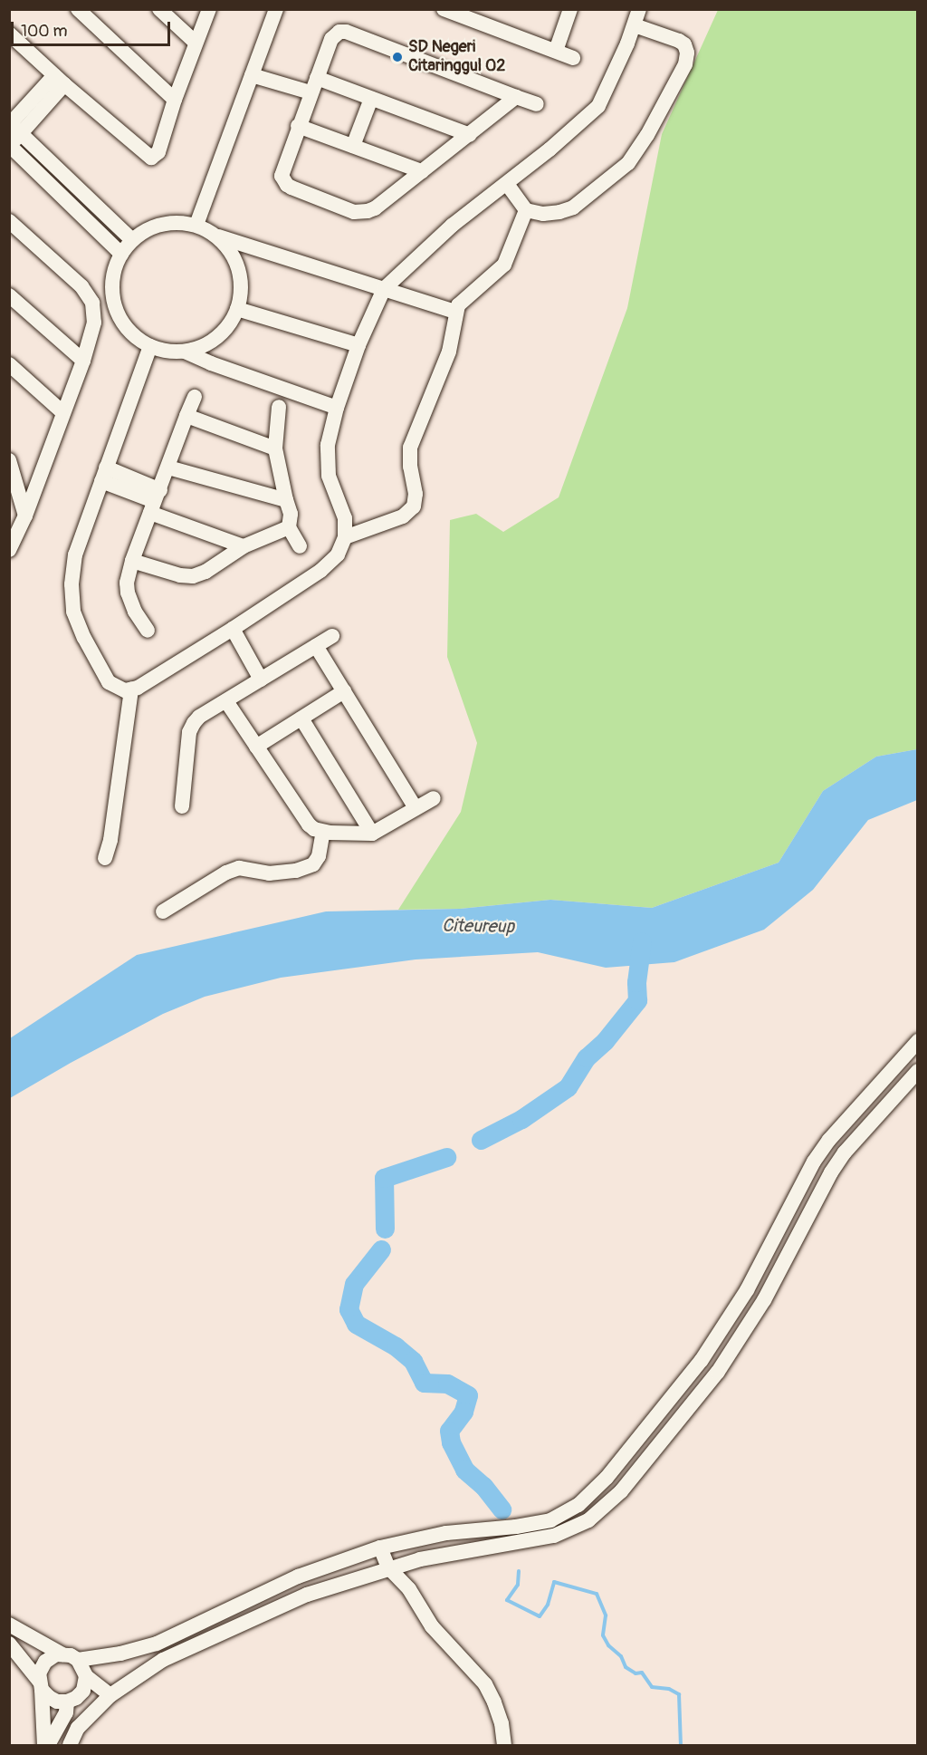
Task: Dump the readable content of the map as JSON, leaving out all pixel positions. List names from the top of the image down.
{
  "water": ["Citeureup"],
  "places": ["SD Negeri Citaringgul 02"],
  "scale_bar": "100 m"
}
